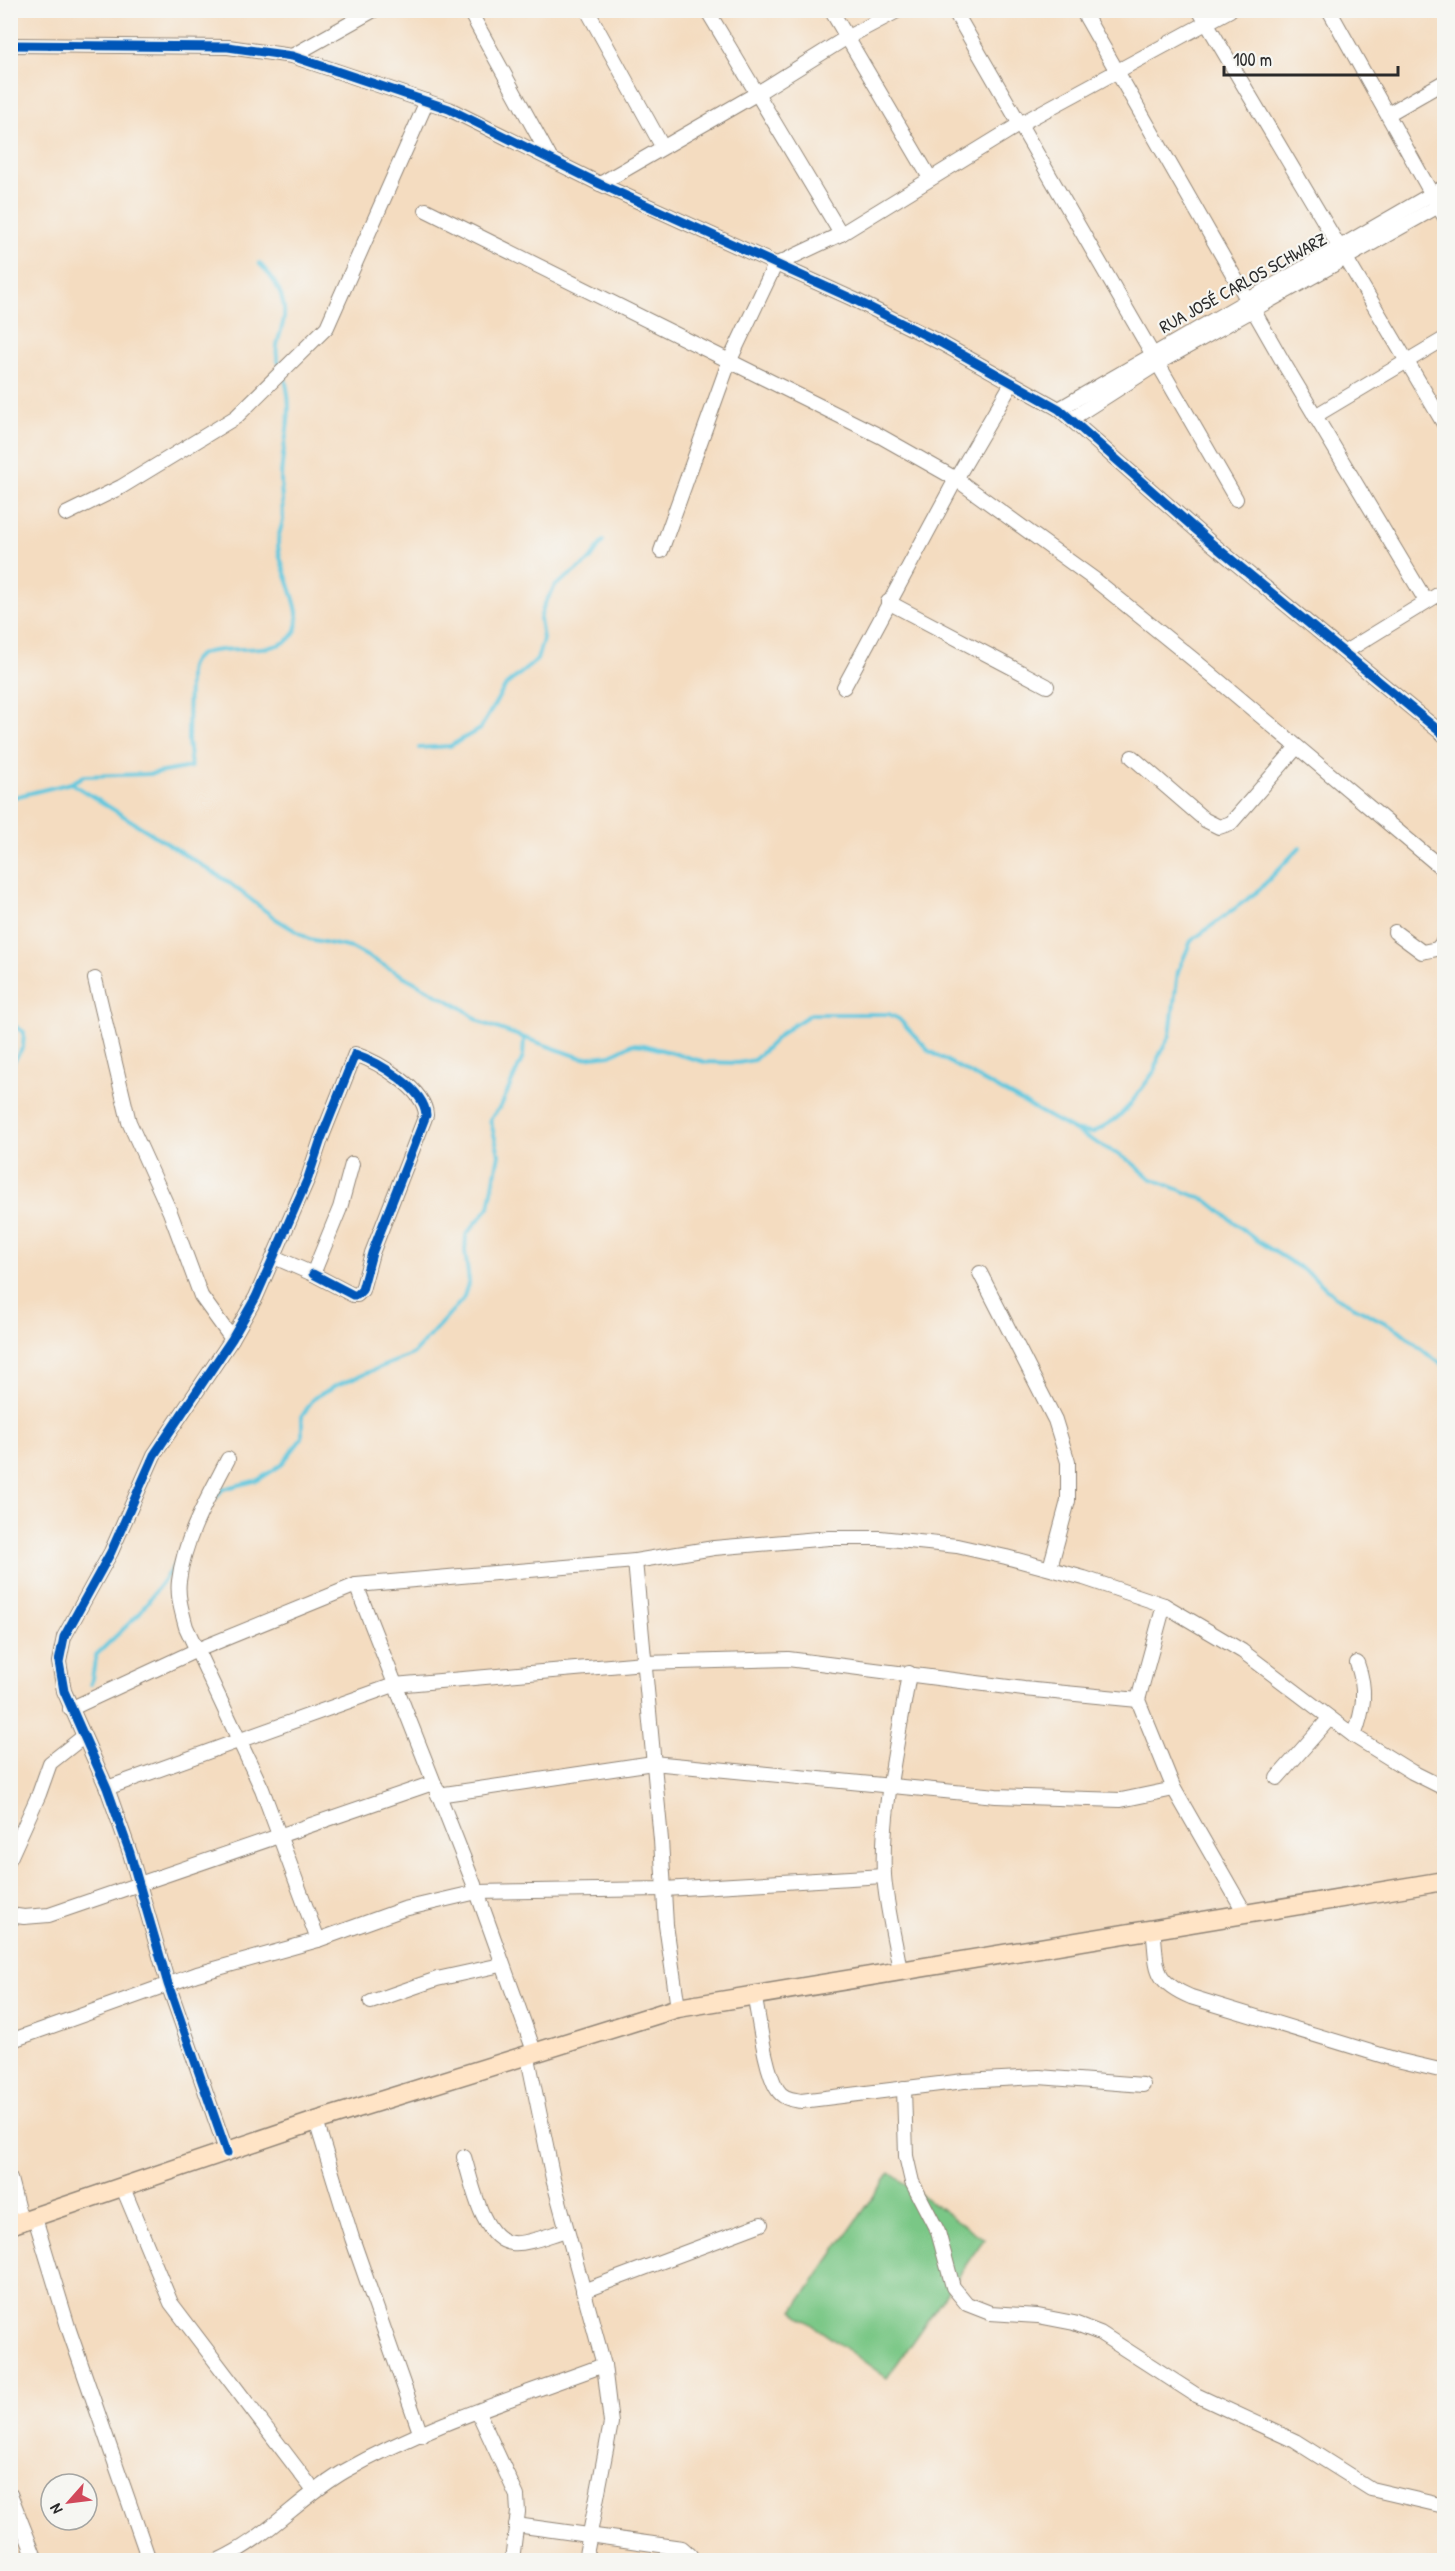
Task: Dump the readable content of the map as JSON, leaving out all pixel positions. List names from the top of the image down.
{
  "streets": {
    "street": ["RUA JOSÉ CARLOS SCHWARZ"]
  },
  "scale_bar": "100 m",
  "north": "bottom left"
}
